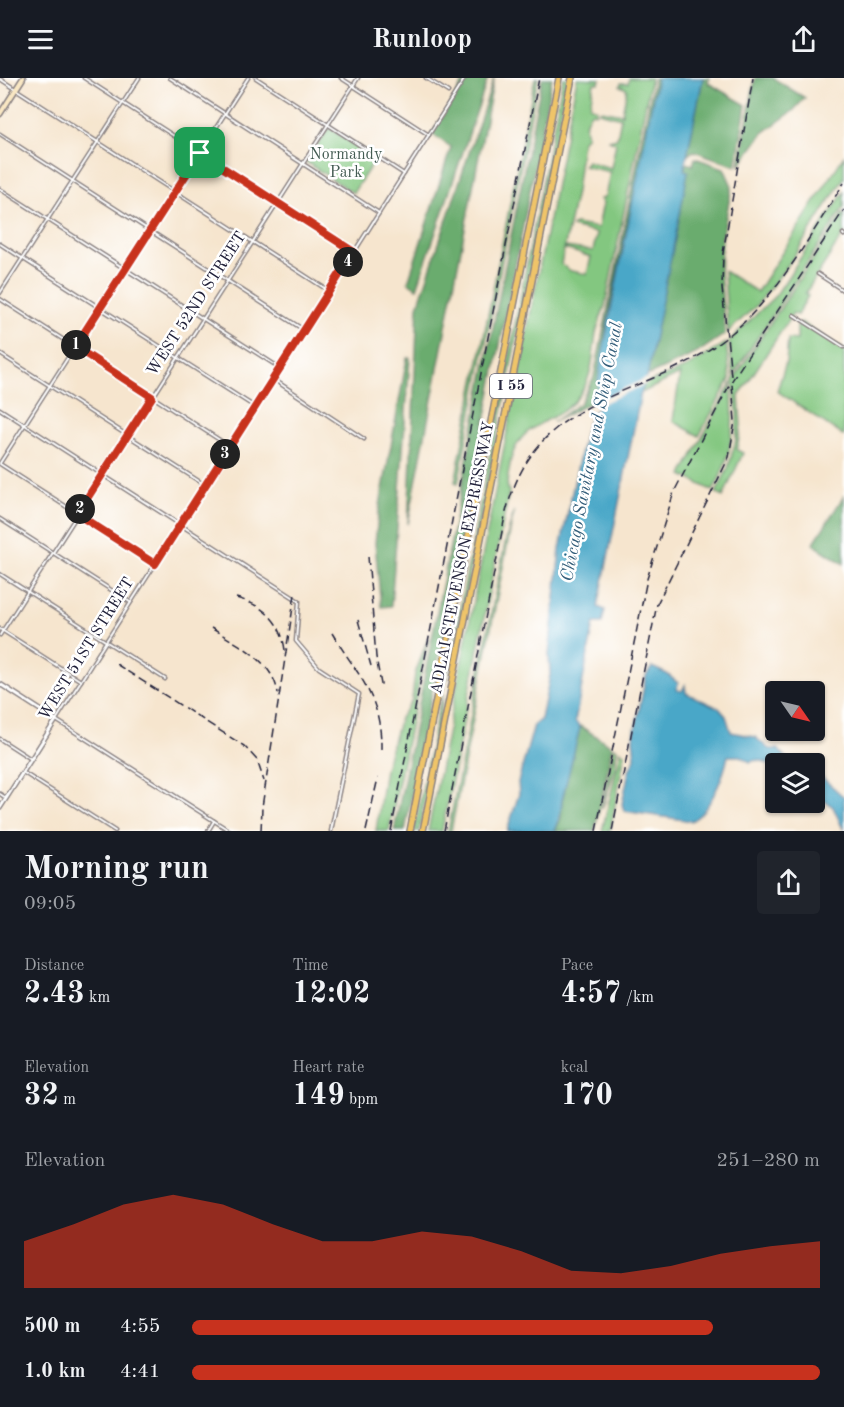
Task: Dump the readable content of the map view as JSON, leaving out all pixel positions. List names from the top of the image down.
{
  "streets": {
    "highway": ["I 55", "ADLAI STEVENSON EXPRESSWAY"],
    "street": ["WEST 52ND STREET", "WEST 51ST STREET"]
  },
  "water": ["Chicago Sanitary and Ship Canal"],
  "parks": ["Normandy Park"],
  "north": "bottom right",
  "page": {
    "header": "Runloop",
    "pins": [
      "4",
      "1",
      "3",
      "2"
    ],
    "heading": ["Morning run", "09:05"],
    "stats": [
      ["Distance", "2.43 km"],
      ["Time", "12:02"],
      ["Pace", "4:57 /km"],
      ["Elevation", "32 m"],
      ["Heart rate", "149 bpm"],
      ["kcal", "170"]
    ],
    "chart": ["Elevation", "251–280 m"],
    "list": [
      {
        "name": "500 m",
        "note": "4:55"
      },
      {
        "name": "1.0 km",
        "note": "4:41"
      }
    ]
  }
}
